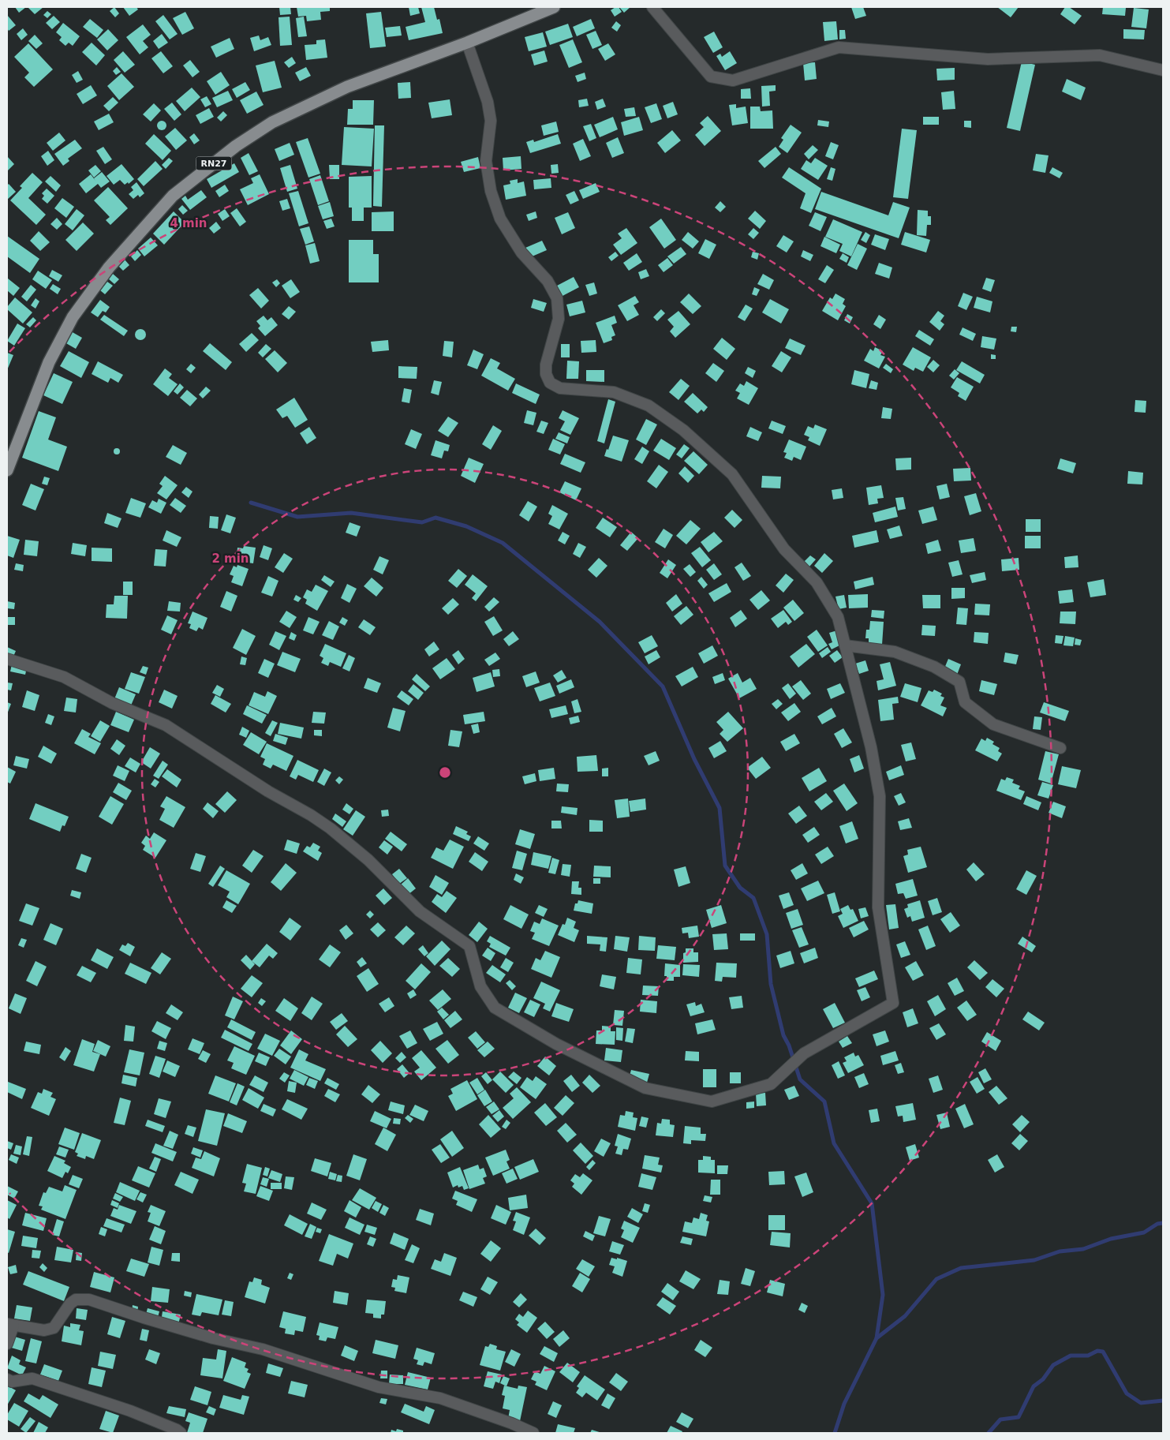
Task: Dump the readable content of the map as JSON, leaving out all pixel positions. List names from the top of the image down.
{
  "streets": {
    "main road": ["RN27"]
  },
  "rings": ["4 min", "2 min"]
}
